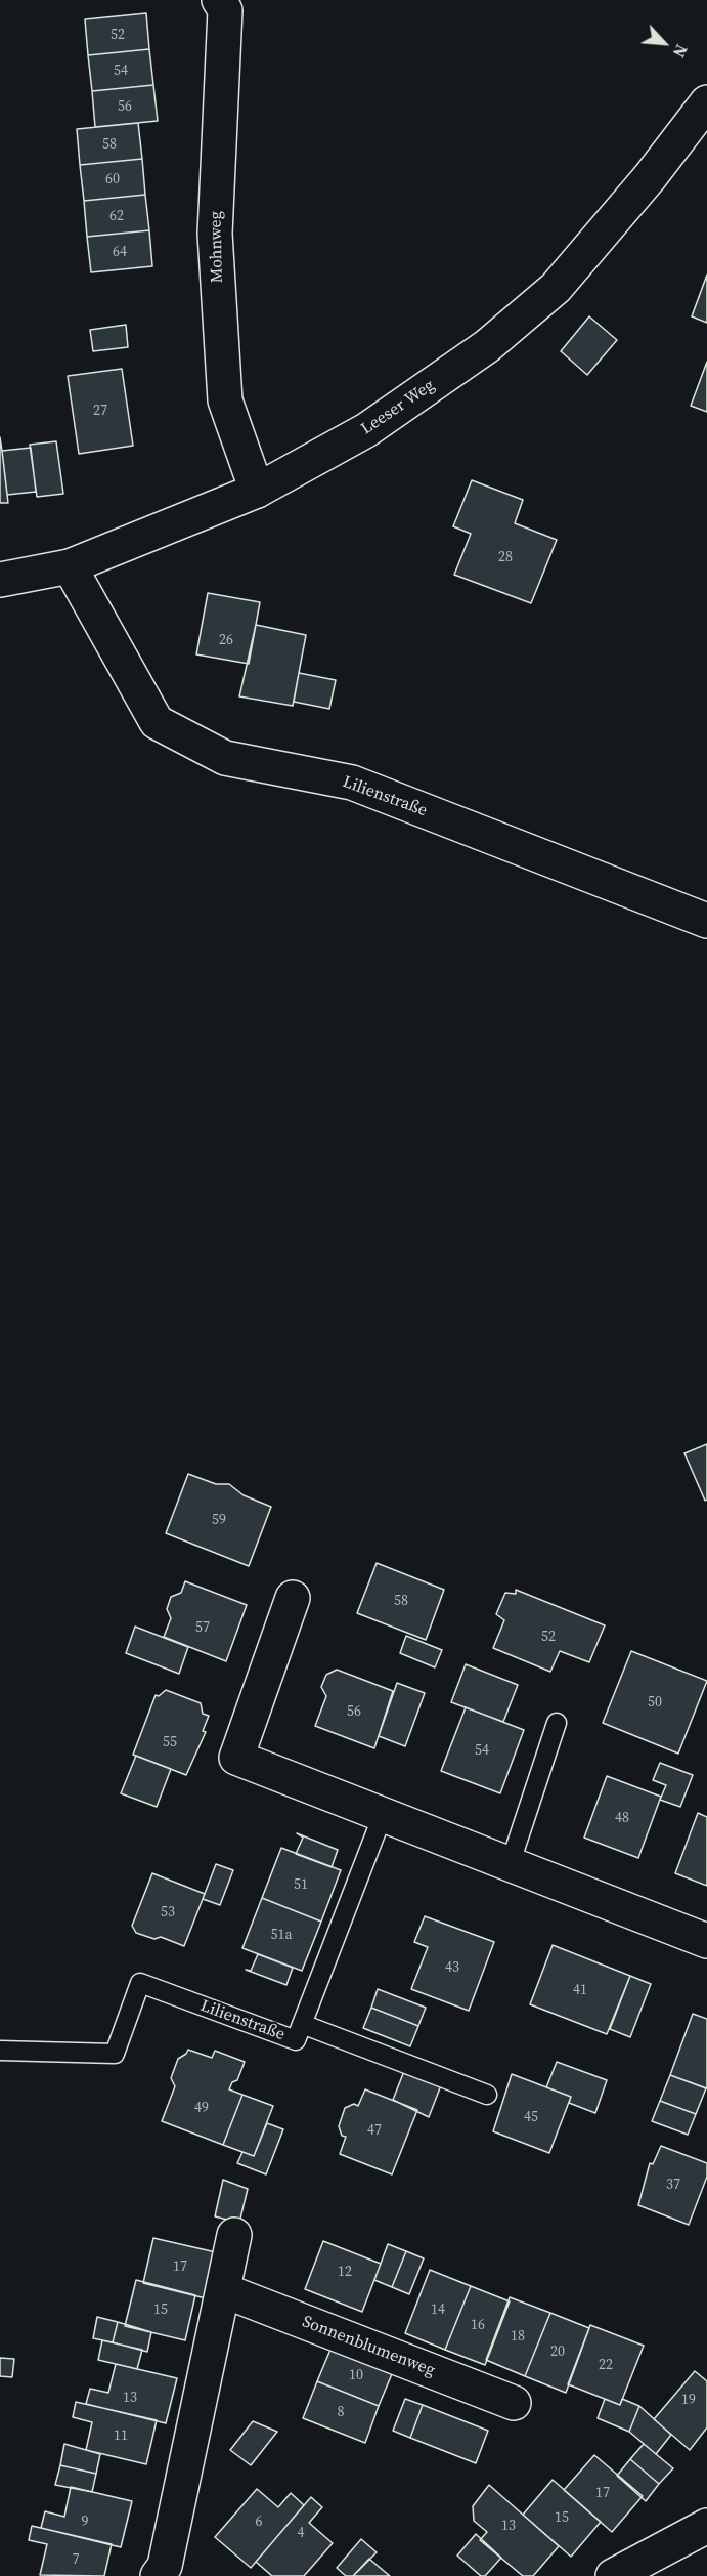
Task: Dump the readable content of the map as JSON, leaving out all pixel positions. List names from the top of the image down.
{
  "streets": {
    "street": [
      "Mohnweg",
      "Leeser Weg",
      "Lilienstraße",
      "Sonnenblumenweg"
    ]
  },
  "crossings": [
    ["Mohnweg", "Leeser Weg"],
    ["Leeser Weg", "Lilienstraße"]
  ],
  "house_numbers": [
    "52",
    "54",
    "56",
    "58",
    "60",
    "62",
    "64",
    "27",
    "28",
    "26",
    "59",
    "58",
    "57",
    "52",
    "50",
    "56",
    "55",
    "54",
    "48",
    "51",
    "53",
    "51a",
    "43",
    "41",
    "49",
    "45",
    "47",
    "37",
    "17",
    "12",
    "15",
    "14",
    "16",
    "18",
    "20",
    "22",
    "10",
    "13",
    "19",
    "8",
    "11",
    "17",
    "15",
    "9",
    "6",
    "13",
    "4",
    "7"
  ],
  "north": "bottom right"
}
